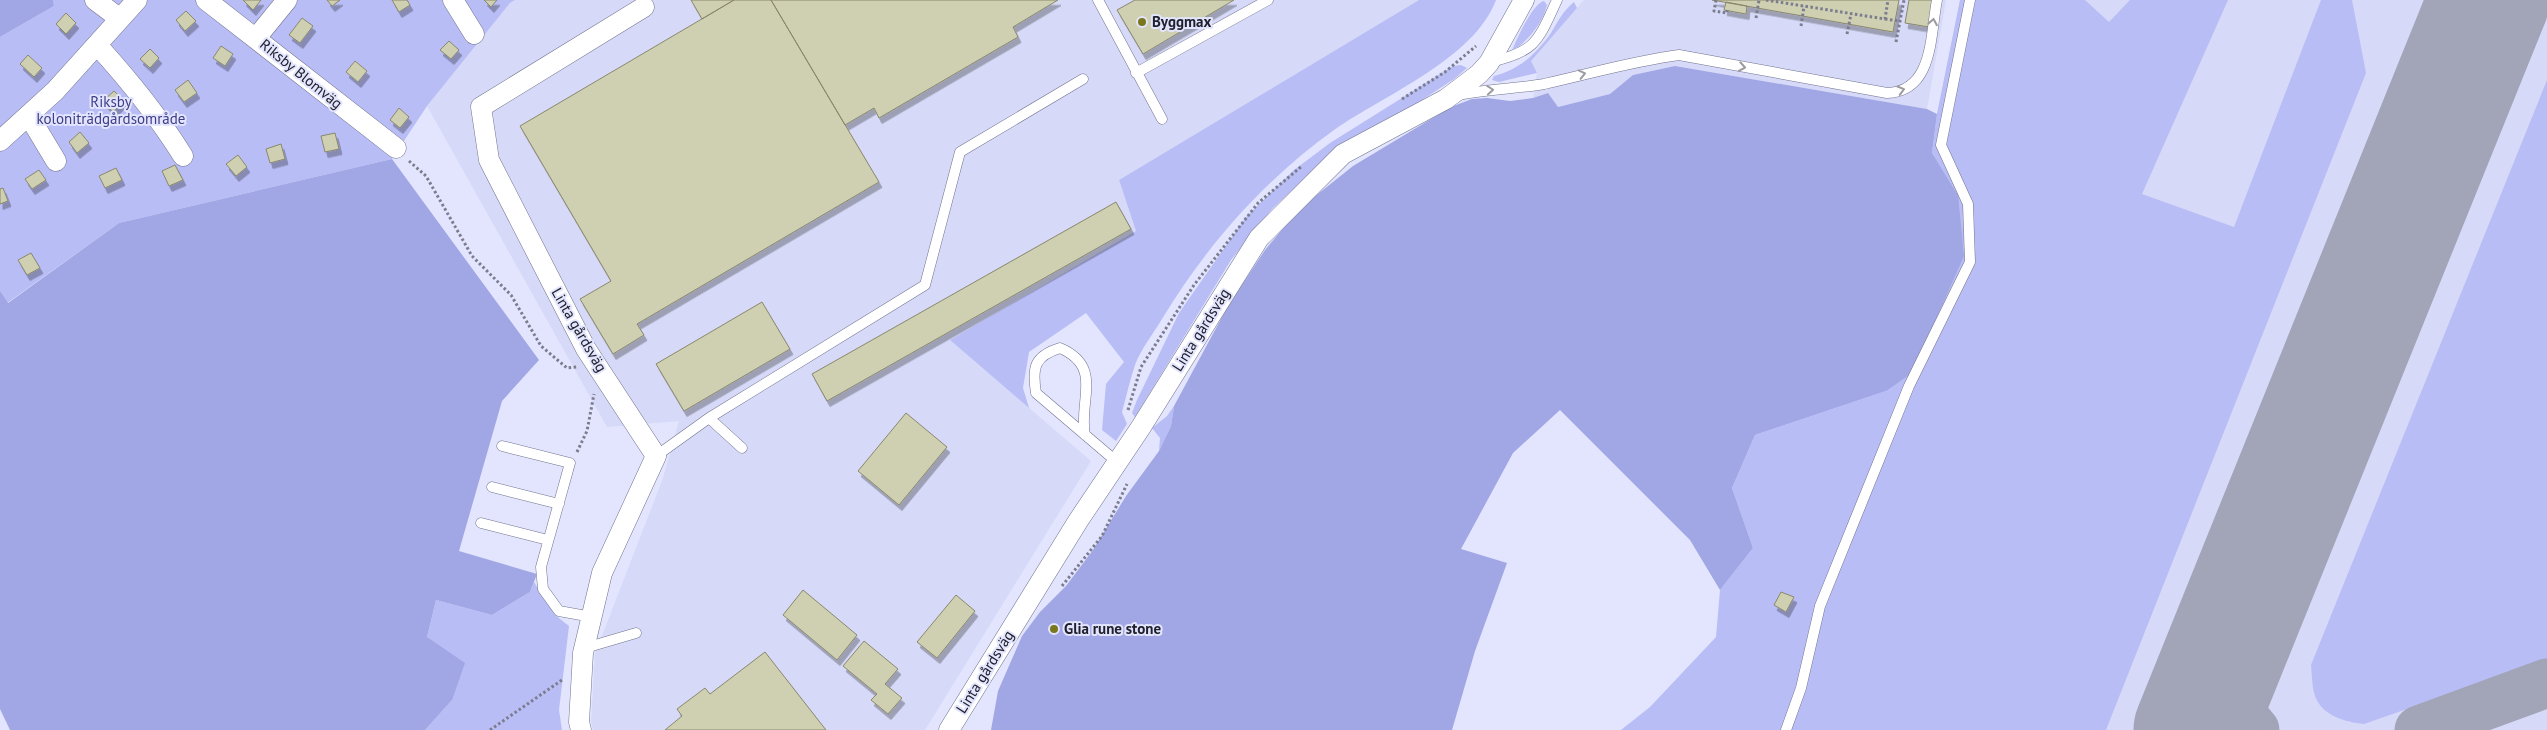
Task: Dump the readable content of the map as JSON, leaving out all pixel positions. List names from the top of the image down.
{
  "streets": {
    "street": ["Riksby Blomväg", "Linta gårdsväg"]
  },
  "parks": ["Riksby koloniträdgårdsområde"],
  "places": ["Byggmax", "Glia rune stone"]
}
